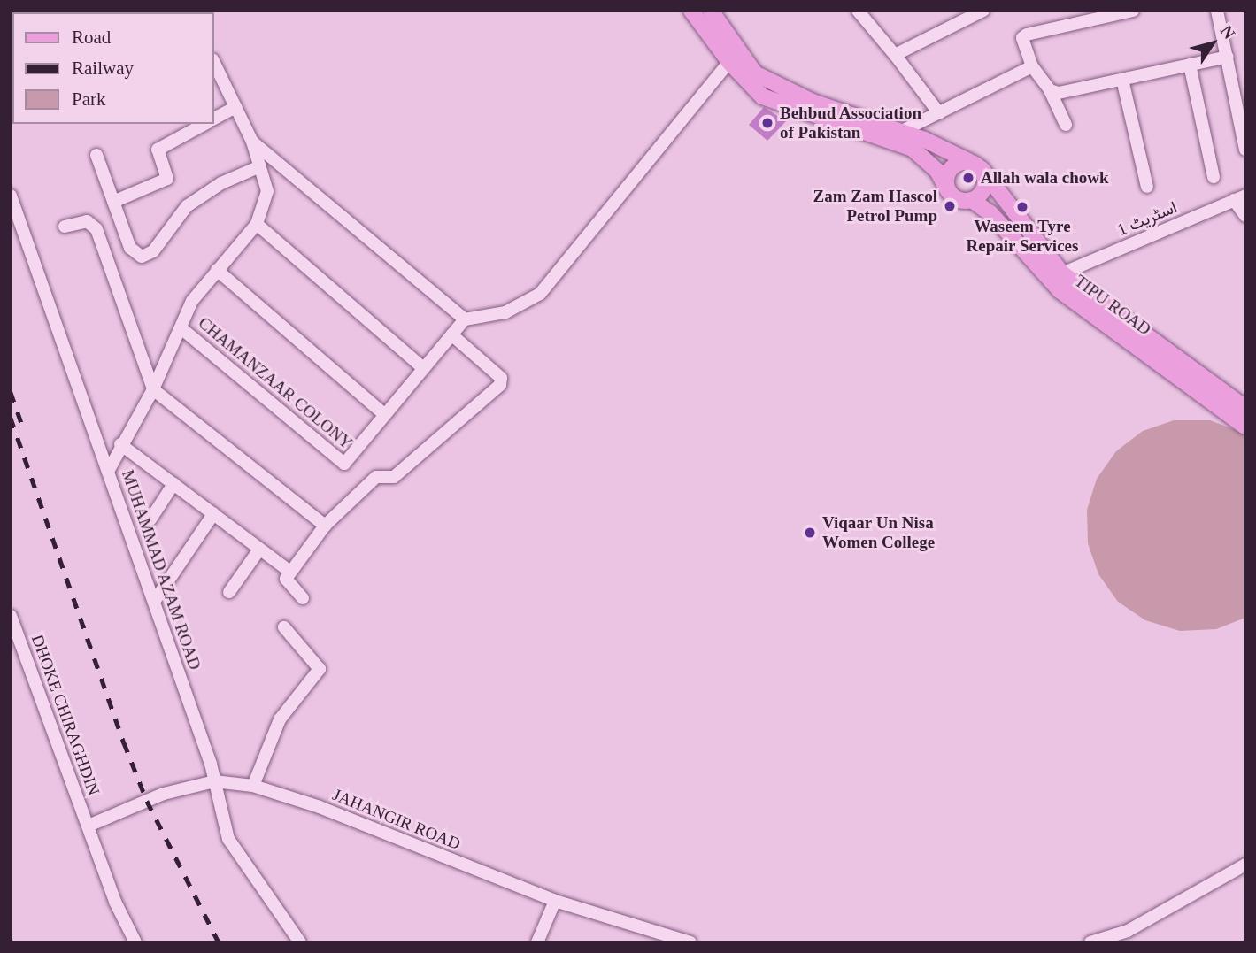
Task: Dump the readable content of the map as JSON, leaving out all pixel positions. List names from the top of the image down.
{
  "streets": {
    "main road": ["TIPU ROAD"],
    "street": [
      "اسٹریٹ 1",
      "CHAMANZAAR COLONY",
      "MUHAMMAD AZAM ROAD",
      "DHOKE CHIRAGHDIN",
      "JAHANGIR ROAD"
    ]
  },
  "crossings": [
    ["MUHAMMAD AZAM ROAD", "JAHANGIR ROAD"],
    ["DHOKE CHIRAGHDIN", "JAHANGIR ROAD"]
  ],
  "places": [
    "Behbud Association of Pakistan",
    "Allah wala chowk",
    "Zam Zam Hascol Petrol Pump",
    "Waseem Tyre Repair Services",
    "Viqaar Un Nisa Women College"
  ],
  "legend": ["Road", "Railway", "Park"],
  "north": "top right"
}
